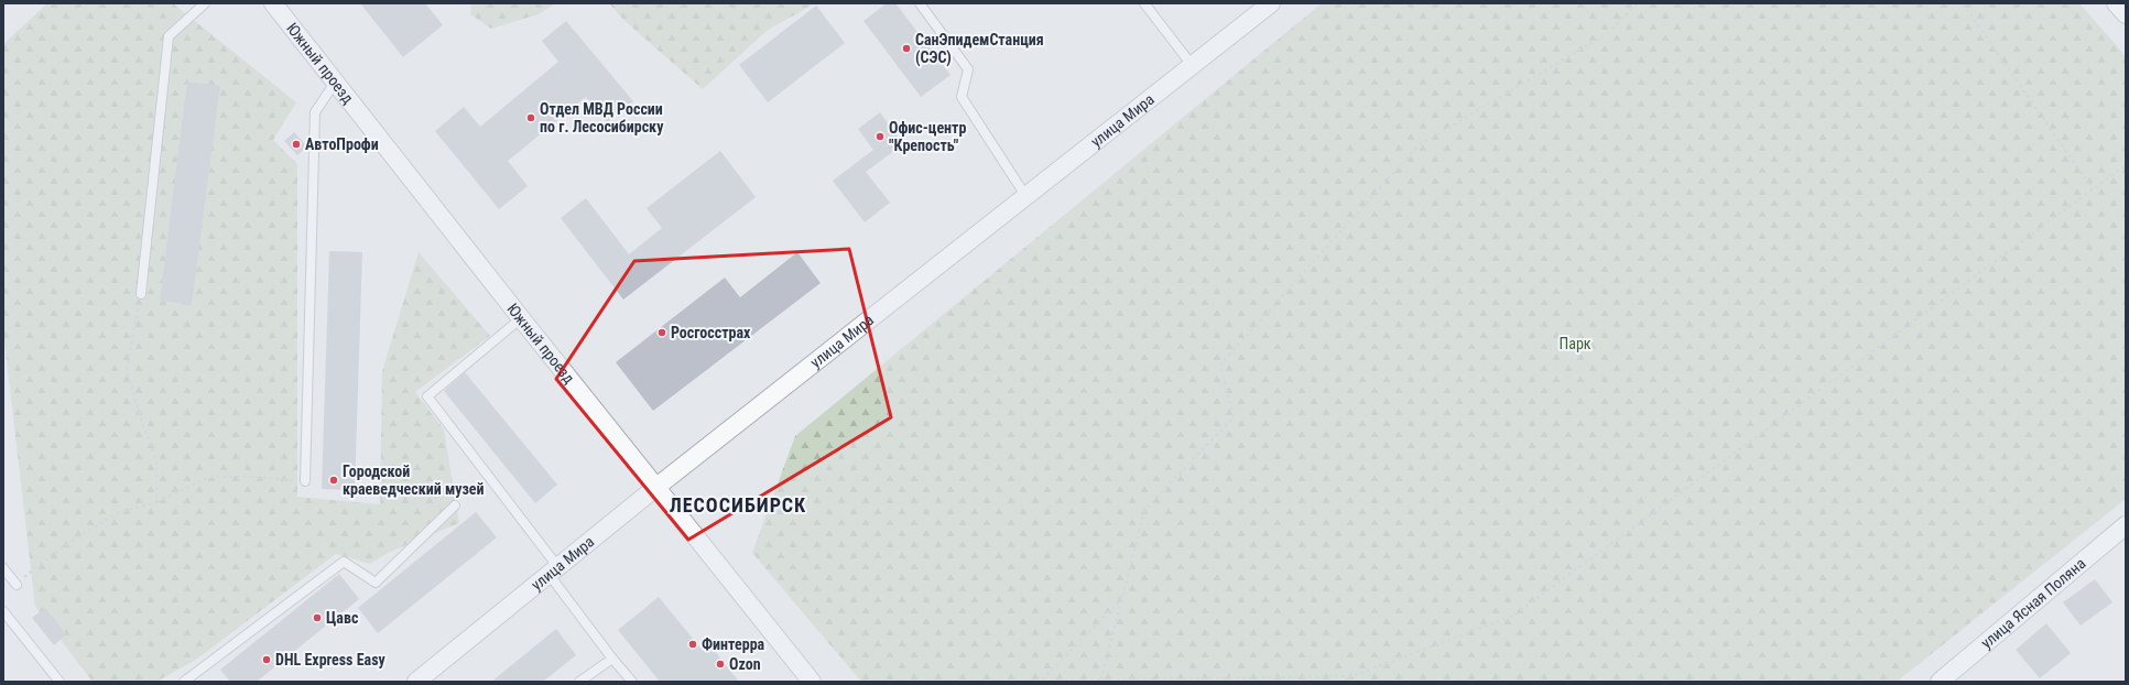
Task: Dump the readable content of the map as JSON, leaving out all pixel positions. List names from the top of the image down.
{
  "streets": {
    "street": ["Южный проезд", "улица Мира", "улица Ясная Поляна"]
  },
  "crossings": [
    ["Южный проезд", "улица Мира"]
  ],
  "districts": ["ЛЕСОСИБИРСК"],
  "parks": ["Парк"],
  "places": [
    "СанЭпидемСтанция (СЭС)",
    "Отдел МВД России по г. Лесосибирску",
    "Офис-центр \"Крепость\"",
    "АвтоПрофи",
    "Росгосстрах",
    "Городской краеведческий музей",
    "Цавс",
    "Финтерра",
    "DHL Express Easy",
    "Ozon"
  ]
}
